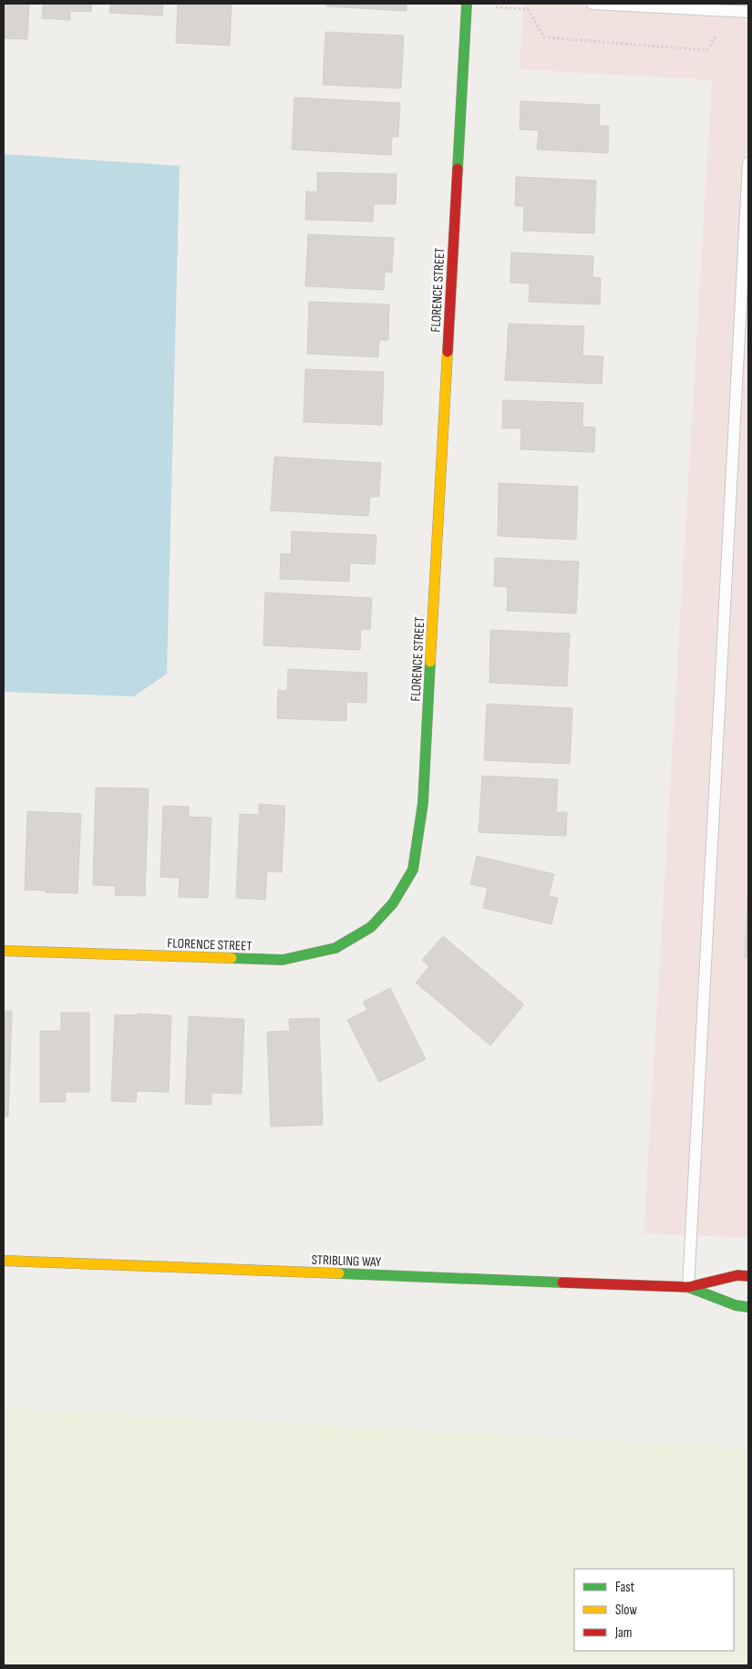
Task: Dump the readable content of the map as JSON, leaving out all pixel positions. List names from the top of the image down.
{
  "streets": {
    "street": ["FLORENCE STREET", "STRIBLING WAY"]
  },
  "legend": ["Fast", "Slow", "Jam"]
}
